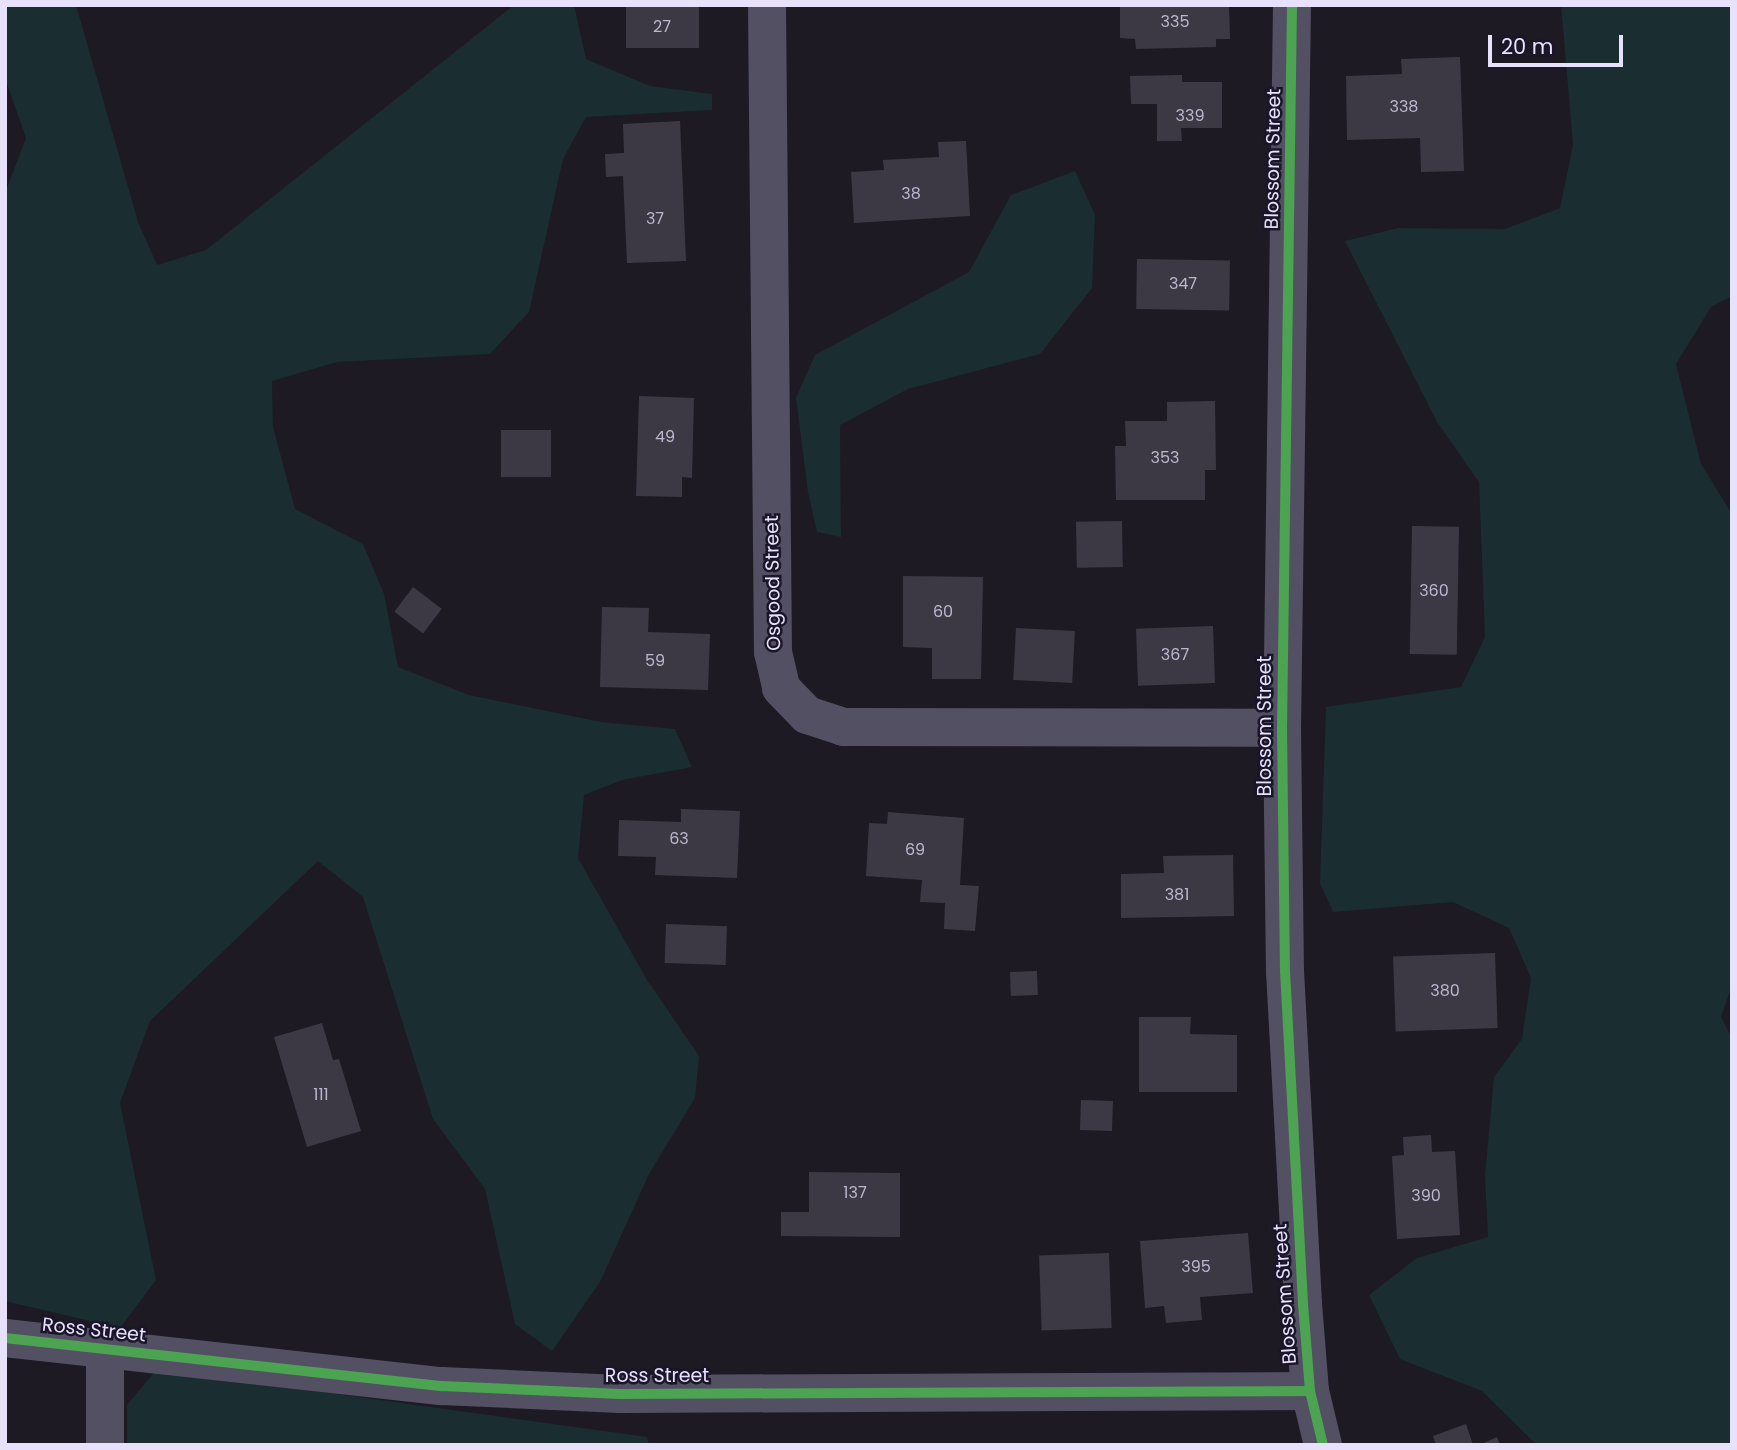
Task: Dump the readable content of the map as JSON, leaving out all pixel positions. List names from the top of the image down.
{
  "streets": {
    "street": ["Blossom Street", "Osgood Street", "Ross Street"]
  },
  "crossings": [
    ["Blossom Street", "Osgood Street"],
    ["Blossom Street", "Ross Street"]
  ],
  "house_numbers": [
    "335",
    "27",
    "338",
    "339",
    "38",
    "37",
    "347",
    "49",
    "353",
    "360",
    "60",
    "367",
    "59",
    "63",
    "69",
    "381",
    "380",
    "111",
    "137",
    "390",
    "395"
  ],
  "scale_bar": "20 m"
}
